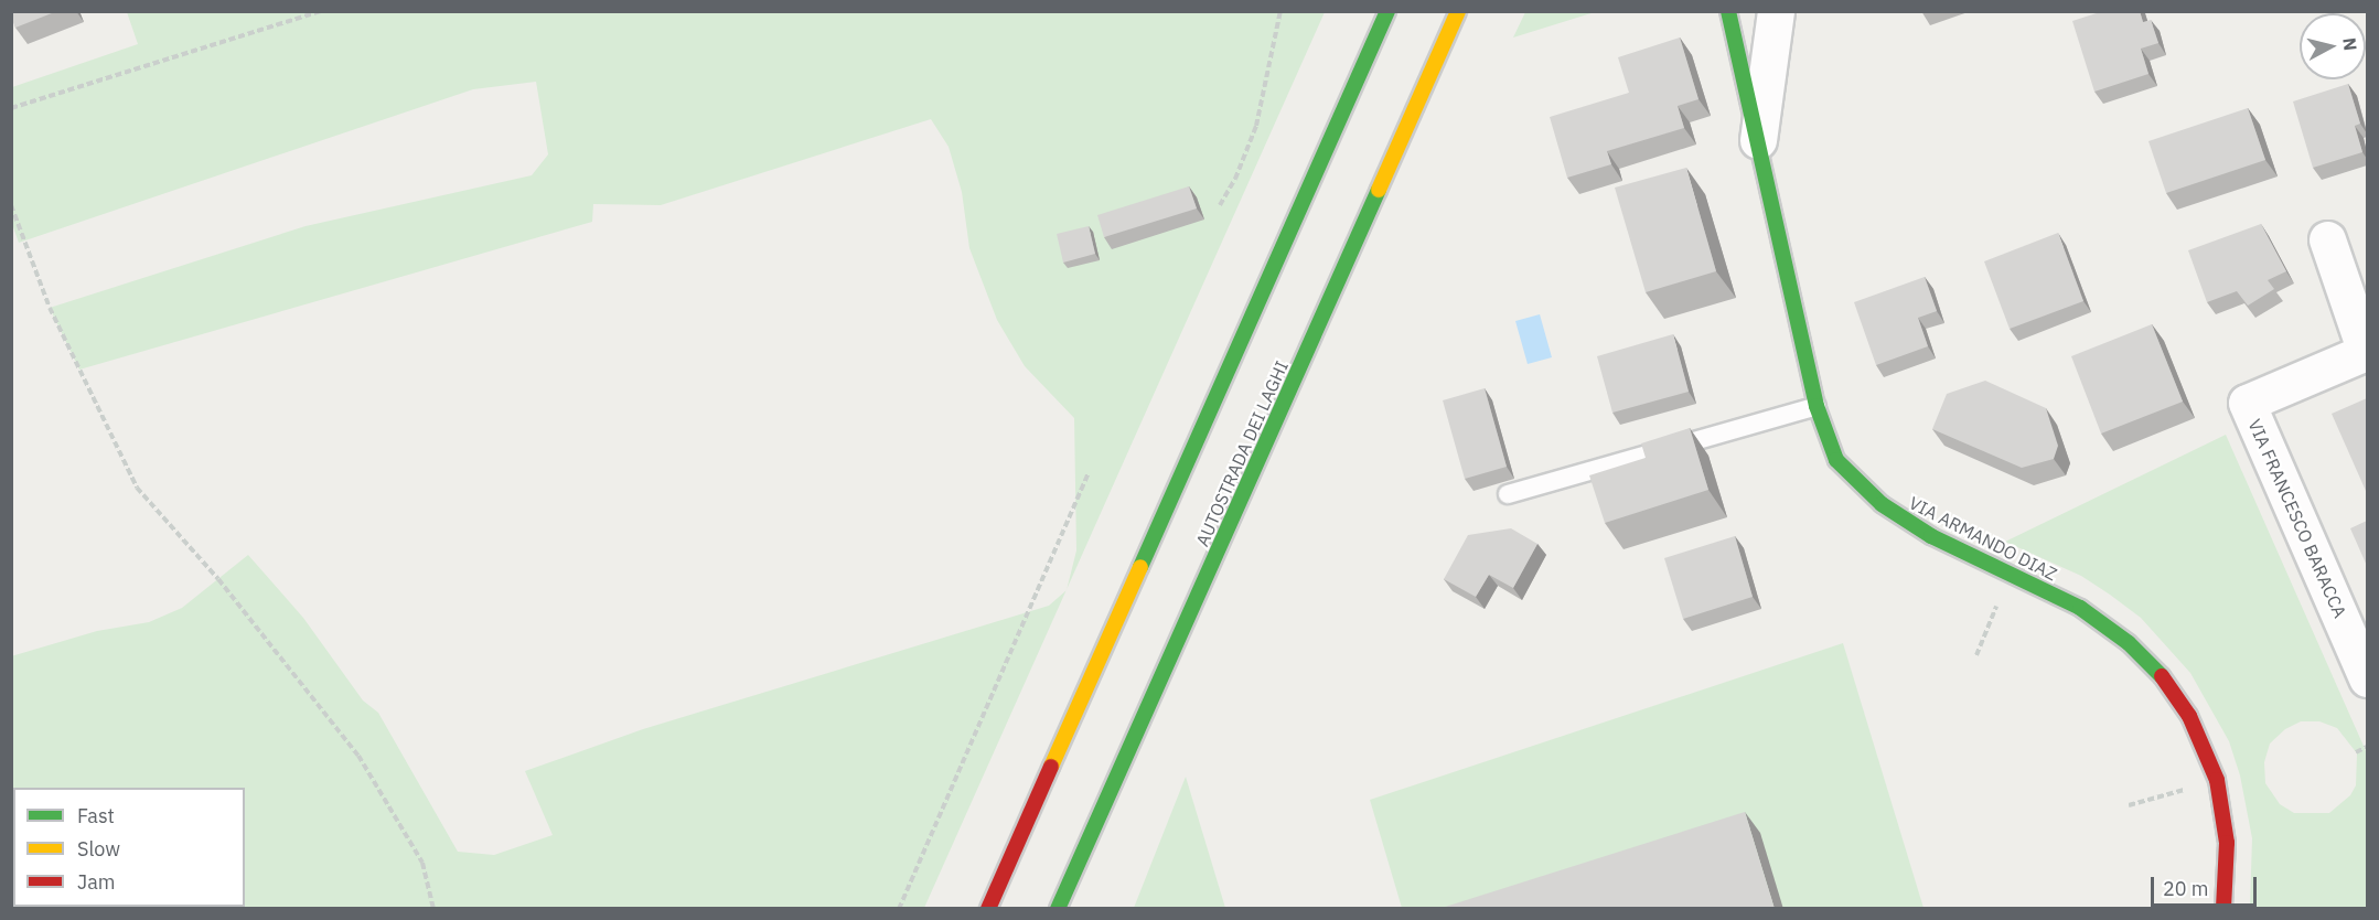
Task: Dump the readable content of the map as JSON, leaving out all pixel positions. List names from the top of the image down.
{
  "streets": {
    "main road": ["AUTOSTRADA DEI LAGHI", "VIA ARMANDO DIAZ"],
    "street": ["VIA FRANCESCO BARACCA"]
  },
  "legend": ["Fast", "Slow", "Jam"],
  "scale_bar": "20 m",
  "north": "right"
}
